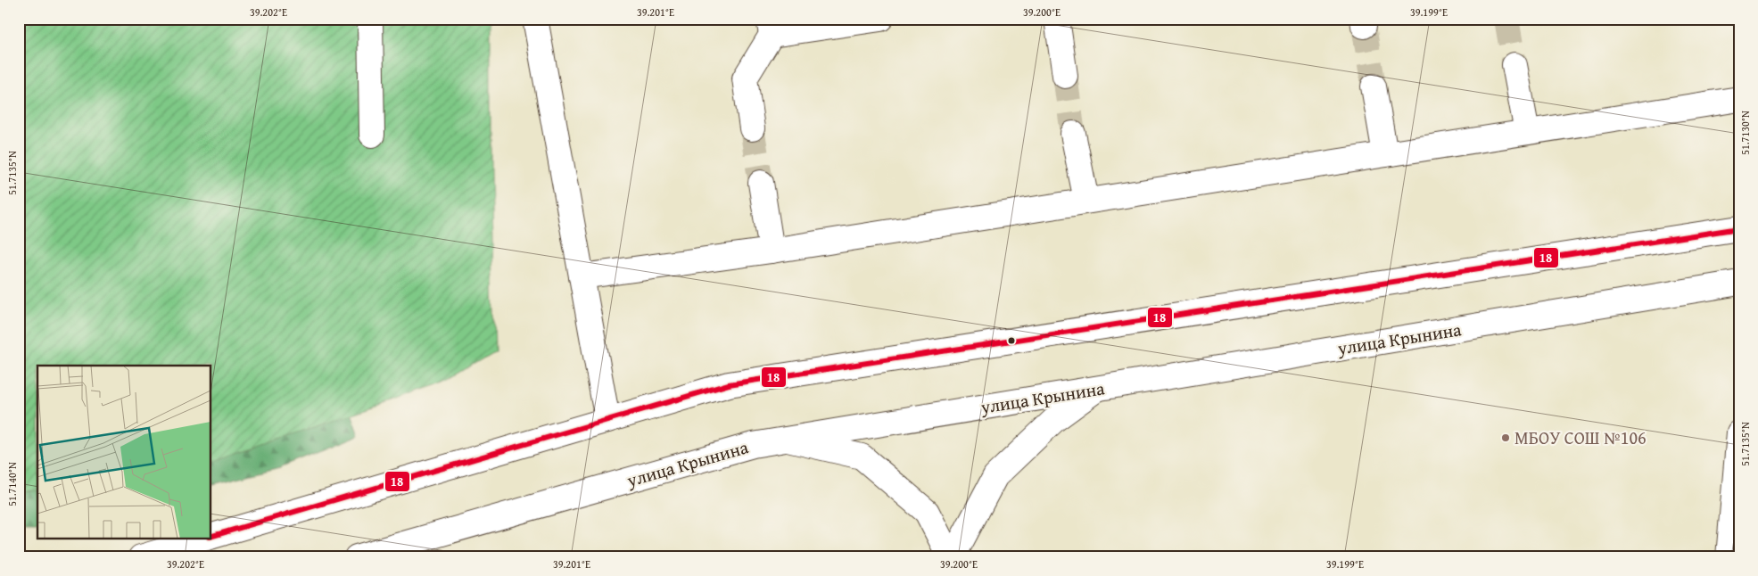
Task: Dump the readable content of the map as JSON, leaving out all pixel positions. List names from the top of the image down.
{
  "streets": {
    "main road": ["улица Крынина"]
  },
  "places": ["МБОУ СОШ №106"],
  "lines": ["transit line 18"],
  "coordinates": [
    "39.202°E",
    "39.201°E",
    "39.200°E",
    "39.199°E",
    "51.7130°N",
    "51.7135°N",
    "51.7140°N"
  ]
}
